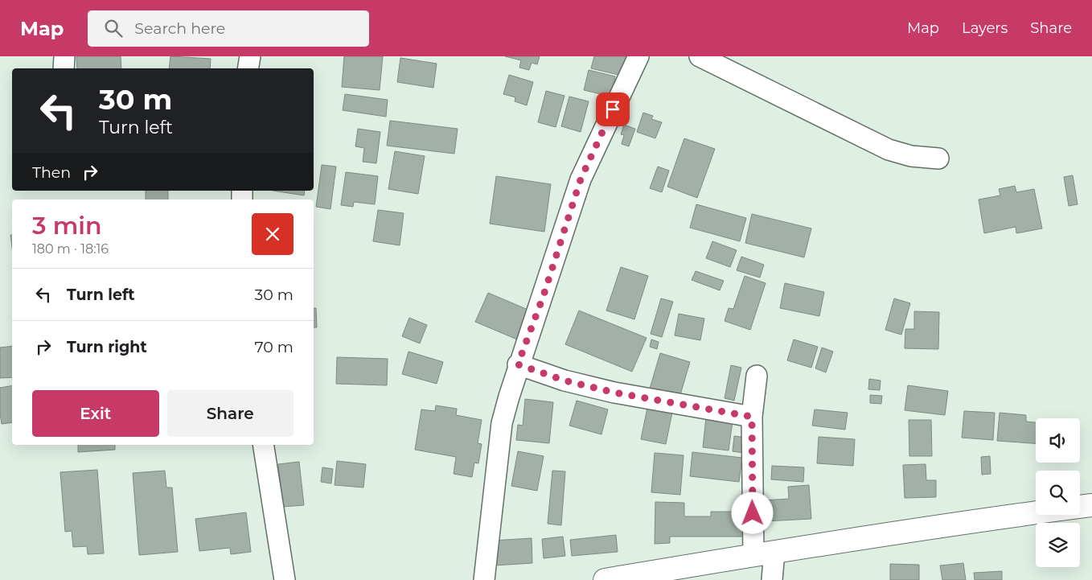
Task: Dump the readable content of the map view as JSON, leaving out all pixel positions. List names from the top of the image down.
{
  "page": {
    "header": "Map",
    "search": "Search here",
    "nav": ["Map", "Layers", "Share"],
    "turn": ["30 m", "Turn left"],
    "then": "Then",
    "heading": ["3 min", "180 m · 18:16"],
    "list": [
      {
        "name": "Turn left",
        "value": "30 m"
      },
      {
        "name": "Turn right",
        "value": "70 m"
      }
    ],
    "buttons": ["Exit", "Share"]
  }
}
